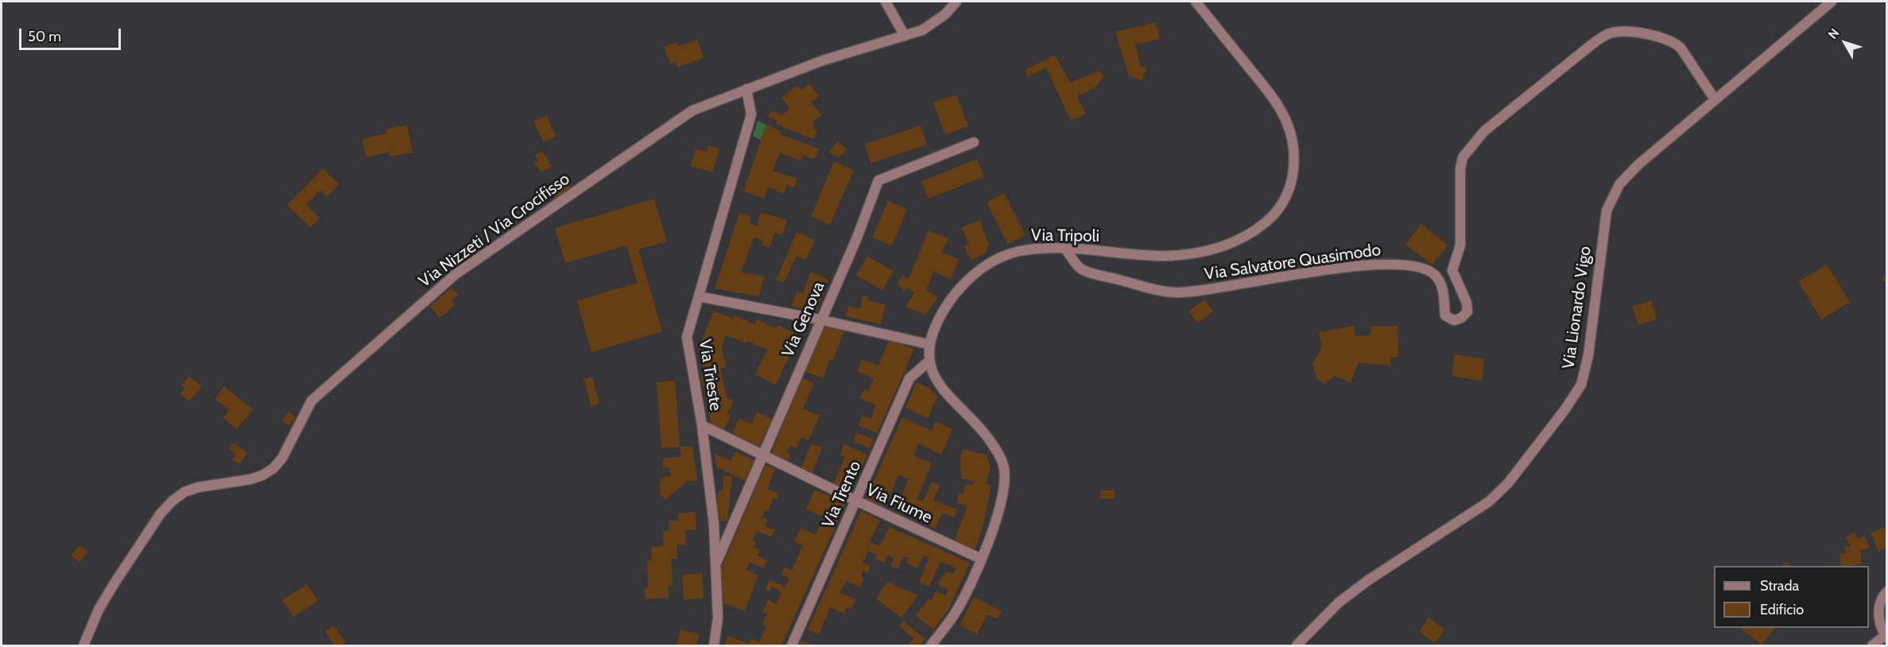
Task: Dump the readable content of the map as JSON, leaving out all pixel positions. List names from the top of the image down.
{
  "streets": {
    "street": [
      "Via Nizzeti / Via Crocifisso",
      "Via Tripoli",
      "Via Salvatore Quasimodo",
      "Via Lionardo Vigo",
      "Via Genova",
      "Via Trieste",
      "Via Trento",
      "Via Fiume"
    ]
  },
  "crossings": [
    ["Via Nizzeti / Via Crocifisso", "Via Trieste"],
    ["Via Tripoli", "Via Salvatore Quasimodo"],
    ["Via Tripoli", "Via Trento"],
    ["Via Tripoli", "Via Fiume"],
    ["Via Salvatore Quasimodo", "Via Lionardo Vigo"],
    ["Via Genova", "Via Trieste"],
    ["Via Genova", "Via Fiume"],
    ["Via Trieste", "Via Fiume"],
    ["Via Trento", "Via Fiume"]
  ],
  "legend": ["Strada", "Edificio"],
  "scale_bar": "50 m",
  "north": "top left"
}
